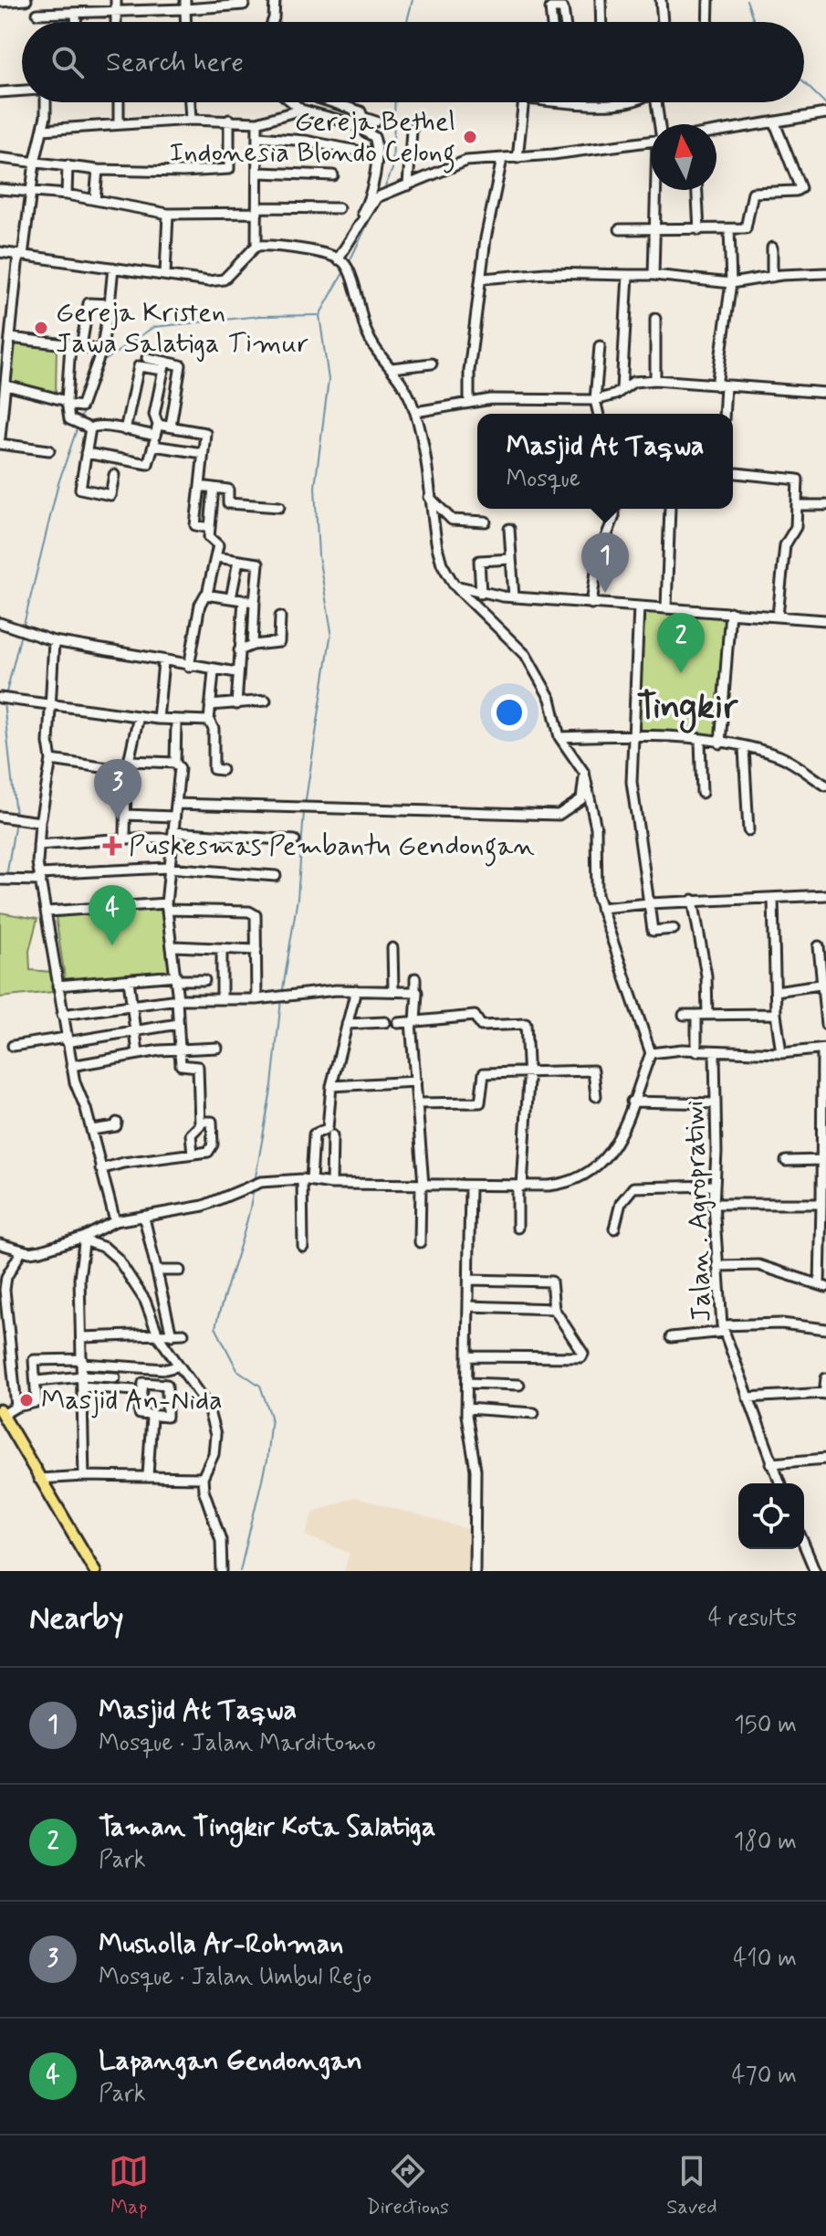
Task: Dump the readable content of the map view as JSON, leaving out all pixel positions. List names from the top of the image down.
{
  "streets": {
    "street": ["Jalan . Agropratiwi"]
  },
  "districts": ["Tingkir"],
  "places": {
    "other": ["Gereja Bethel Indonesia Blondo Celong", "Gereja Kristen Jawa Salatiga Timur", "Masjid An-Nida"],
    "health": ["Puskesmas Pembantu Gendongan"]
  },
  "north": "top",
  "page": {
    "search": "Search here",
    "popup": ["Masjid At Taqwa", "Mosque"],
    "pins": [
      "1",
      "2",
      "3",
      "4"
    ],
    "heading": ["Nearby", "4 results"],
    "list": [
      {
        "mark": "1",
        "name": "Masjid At Taqwa",
        "note": "Mosque · Jalan Marditomo",
        "value": "150 m"
      },
      {
        "mark": "2",
        "name": "Taman Tingkir Kota Salatiga",
        "note": "Park",
        "value": "180 m"
      },
      {
        "mark": "3",
        "name": "Musholla Ar-Rohman",
        "note": "Mosque · Jalan Umbul Rejo",
        "value": "410 m"
      },
      {
        "mark": "4",
        "name": "Lapangan Gendongan",
        "note": "Park",
        "value": "470 m"
      }
    ],
    "nav": ["Map", "Directions", "Saved"]
  }
}
